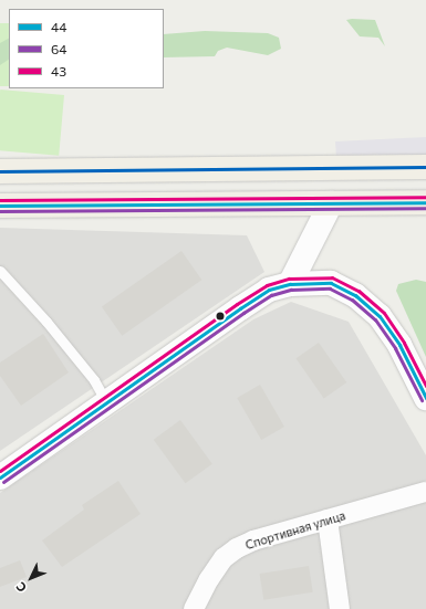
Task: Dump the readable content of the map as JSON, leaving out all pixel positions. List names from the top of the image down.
{
  "streets": {
    "street": ["Спортивная улица"]
  },
  "lines": ["transit line 43", "transit line 44", "transit line 64"],
  "legend": ["44", "64", "43"],
  "north": "bottom left"
}
